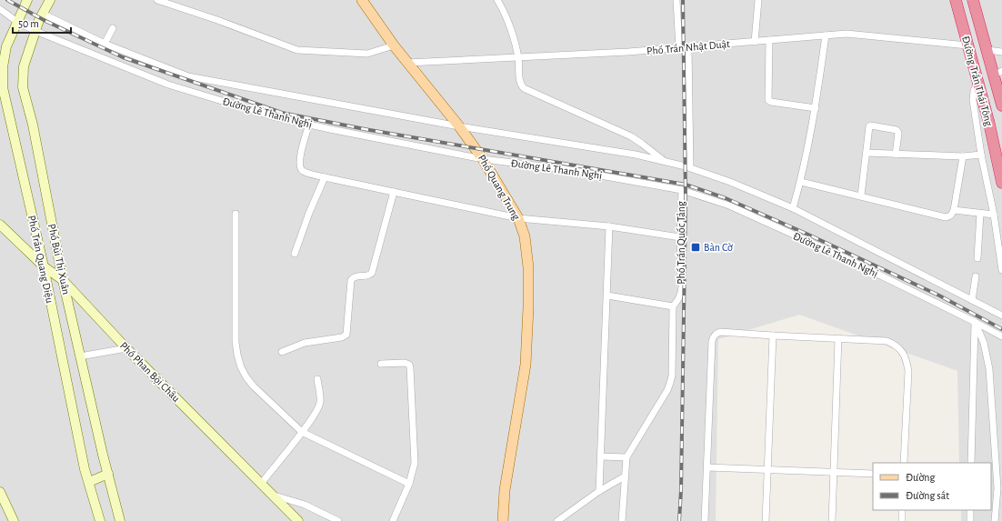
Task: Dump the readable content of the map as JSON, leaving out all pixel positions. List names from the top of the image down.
{
  "streets": {
    "highway": ["Đường Trần Thái Tông"],
    "main road": [
      "Phố Quang Trung",
      "Phố Trần Quang Diệu",
      "Phố Bùi Thị Xuân",
      "Phố Phan Bội Châu"
    ],
    "street": ["Phố Trần Nhật Duật", "Đường Lê Thanh Nghị", "Phố Trần Quốc Tảng"]
  },
  "crossings": [
    ["Phố Trần Nhật Duật", "Đường Trần Thái Tông"],
    ["Phố Trần Nhật Duật", "Phố Quang Trung"],
    ["Đường Lê Thanh Nghị", "Phố Quang Trung"],
    ["Đường Lê Thanh Nghị", "Phố Trần Quốc Tảng"],
    ["Đường Lê Thanh Nghị", "Phố Trần Quang Diệu"],
    ["Đường Lê Thanh Nghị", "Phố Bùi Thị Xuân"],
    ["Phố Trần Quang Diệu", "Phố Phan Bội Châu"],
    ["Phố Bùi Thị Xuân", "Phố Phan Bội Châu"]
  ],
  "places": {
    "transit": ["Bàn Cờ"]
  },
  "legend": ["Đường", "Đường sắt"],
  "scale_bar": "50 m"
}
